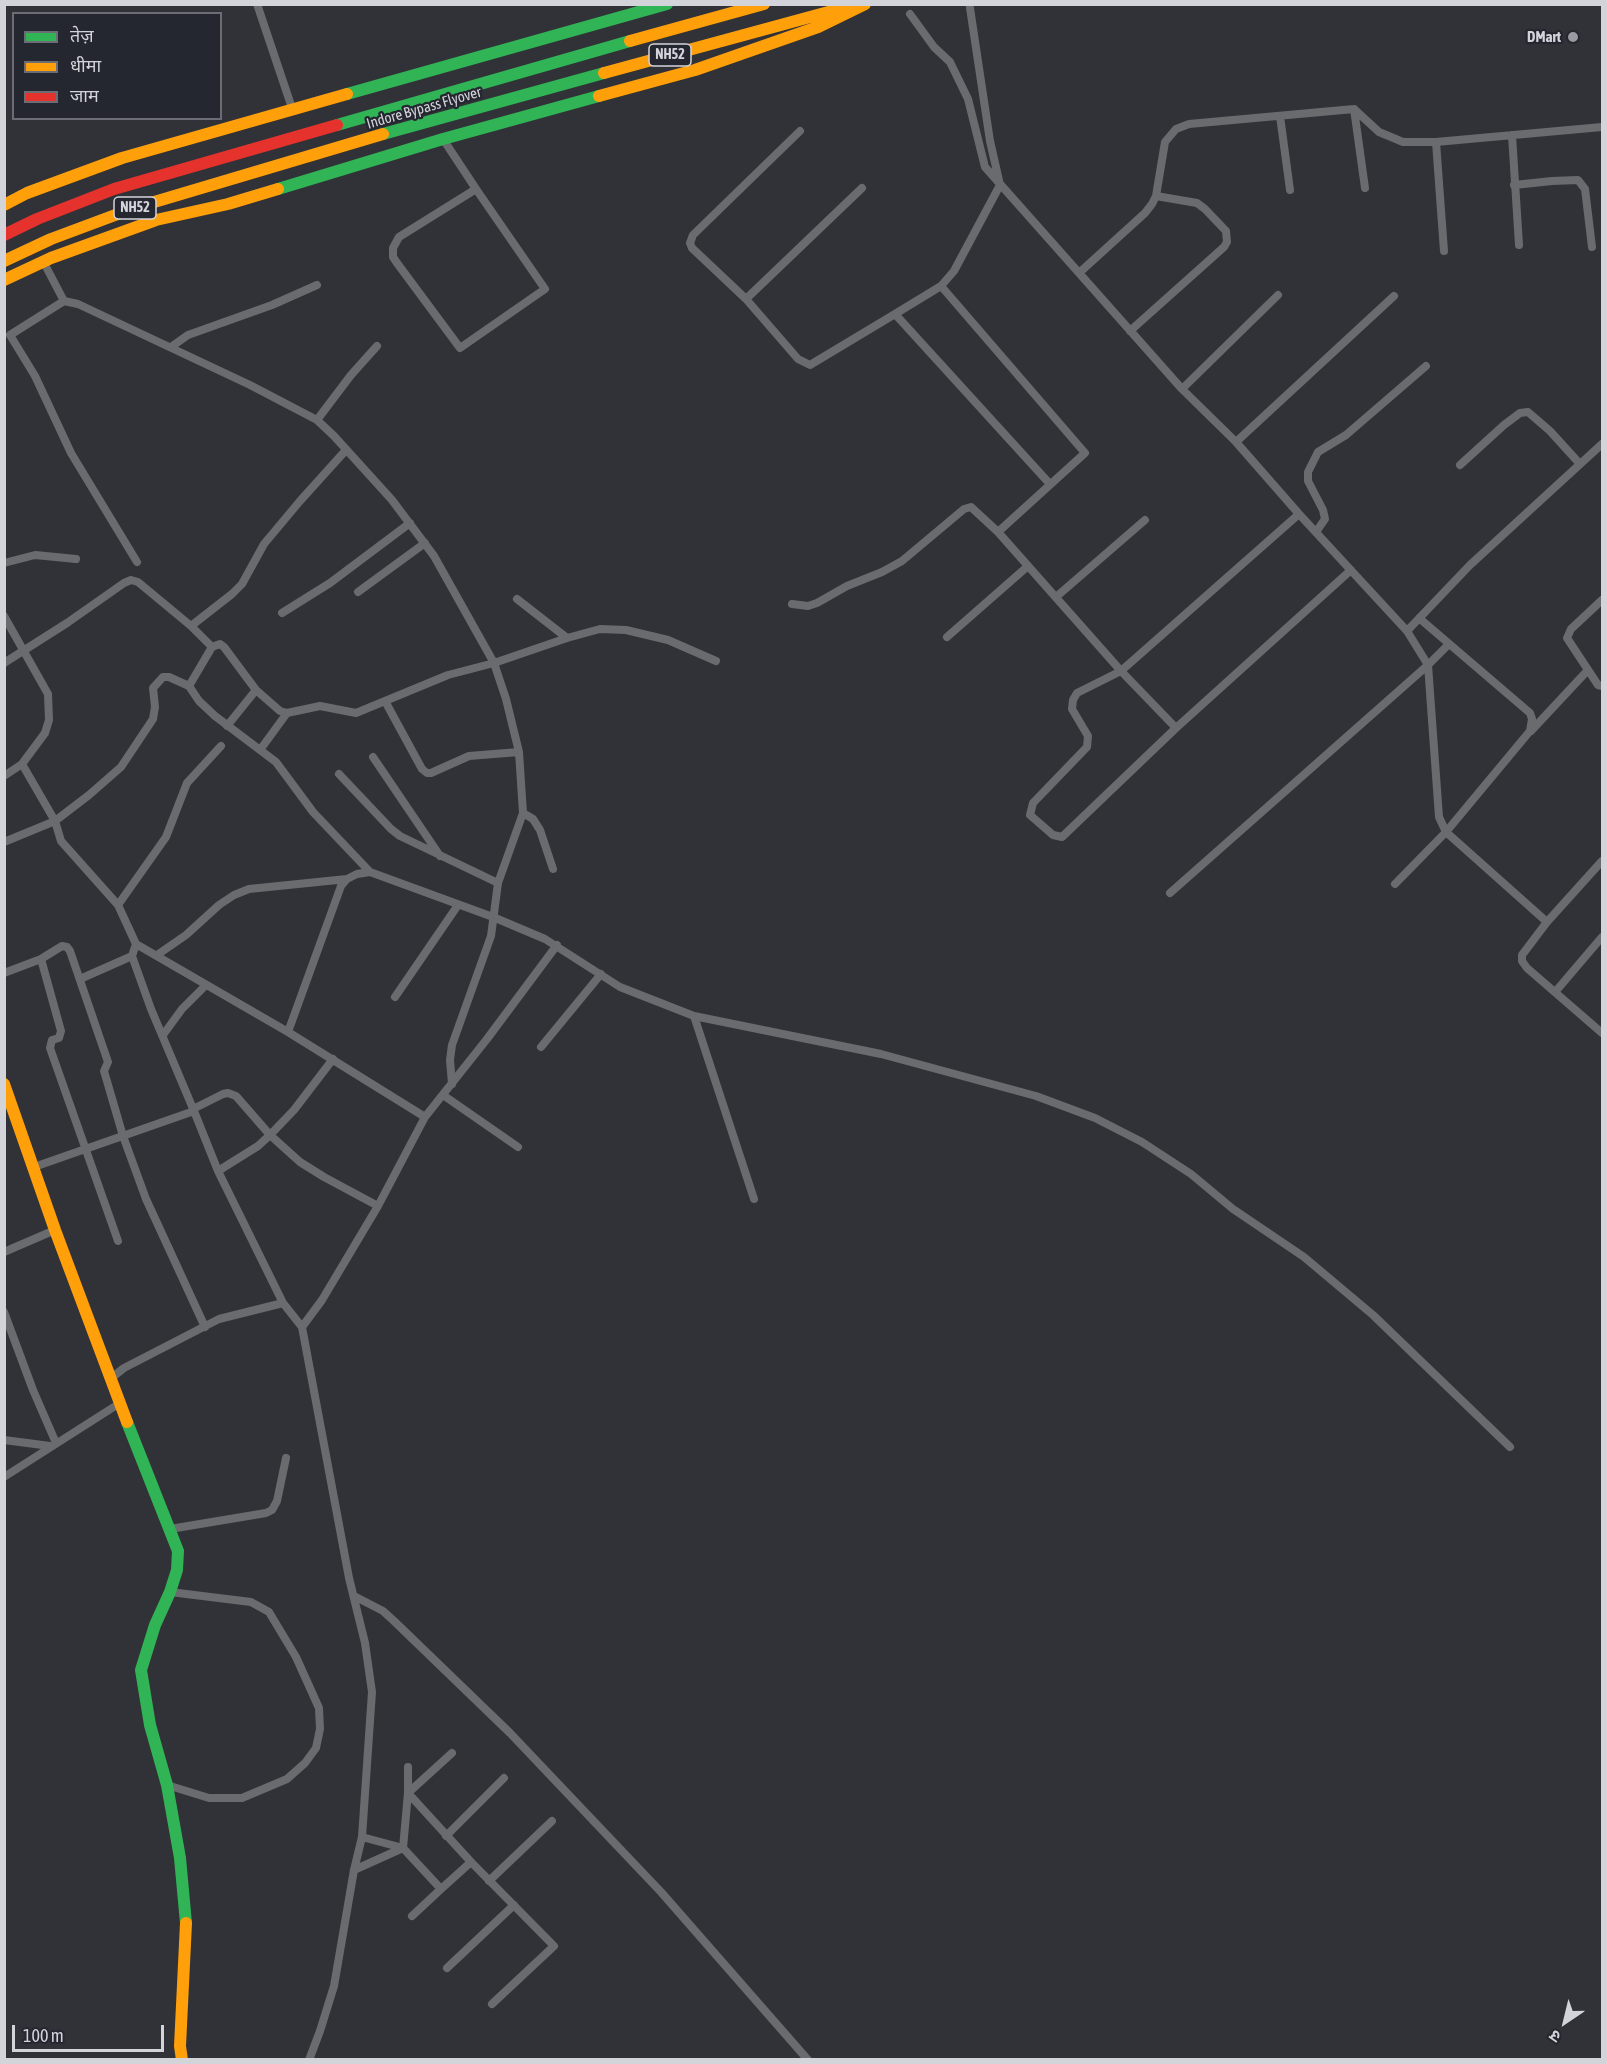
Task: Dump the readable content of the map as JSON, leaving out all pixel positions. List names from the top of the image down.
{
  "streets": {
    "main road": ["NH52", "Indore Bypass Flyover"]
  },
  "places": ["DMart"],
  "legend": ["तेज़", "धीमा", "जाम"],
  "scale_bar": "100 m",
  "north": "bottom left"
}
